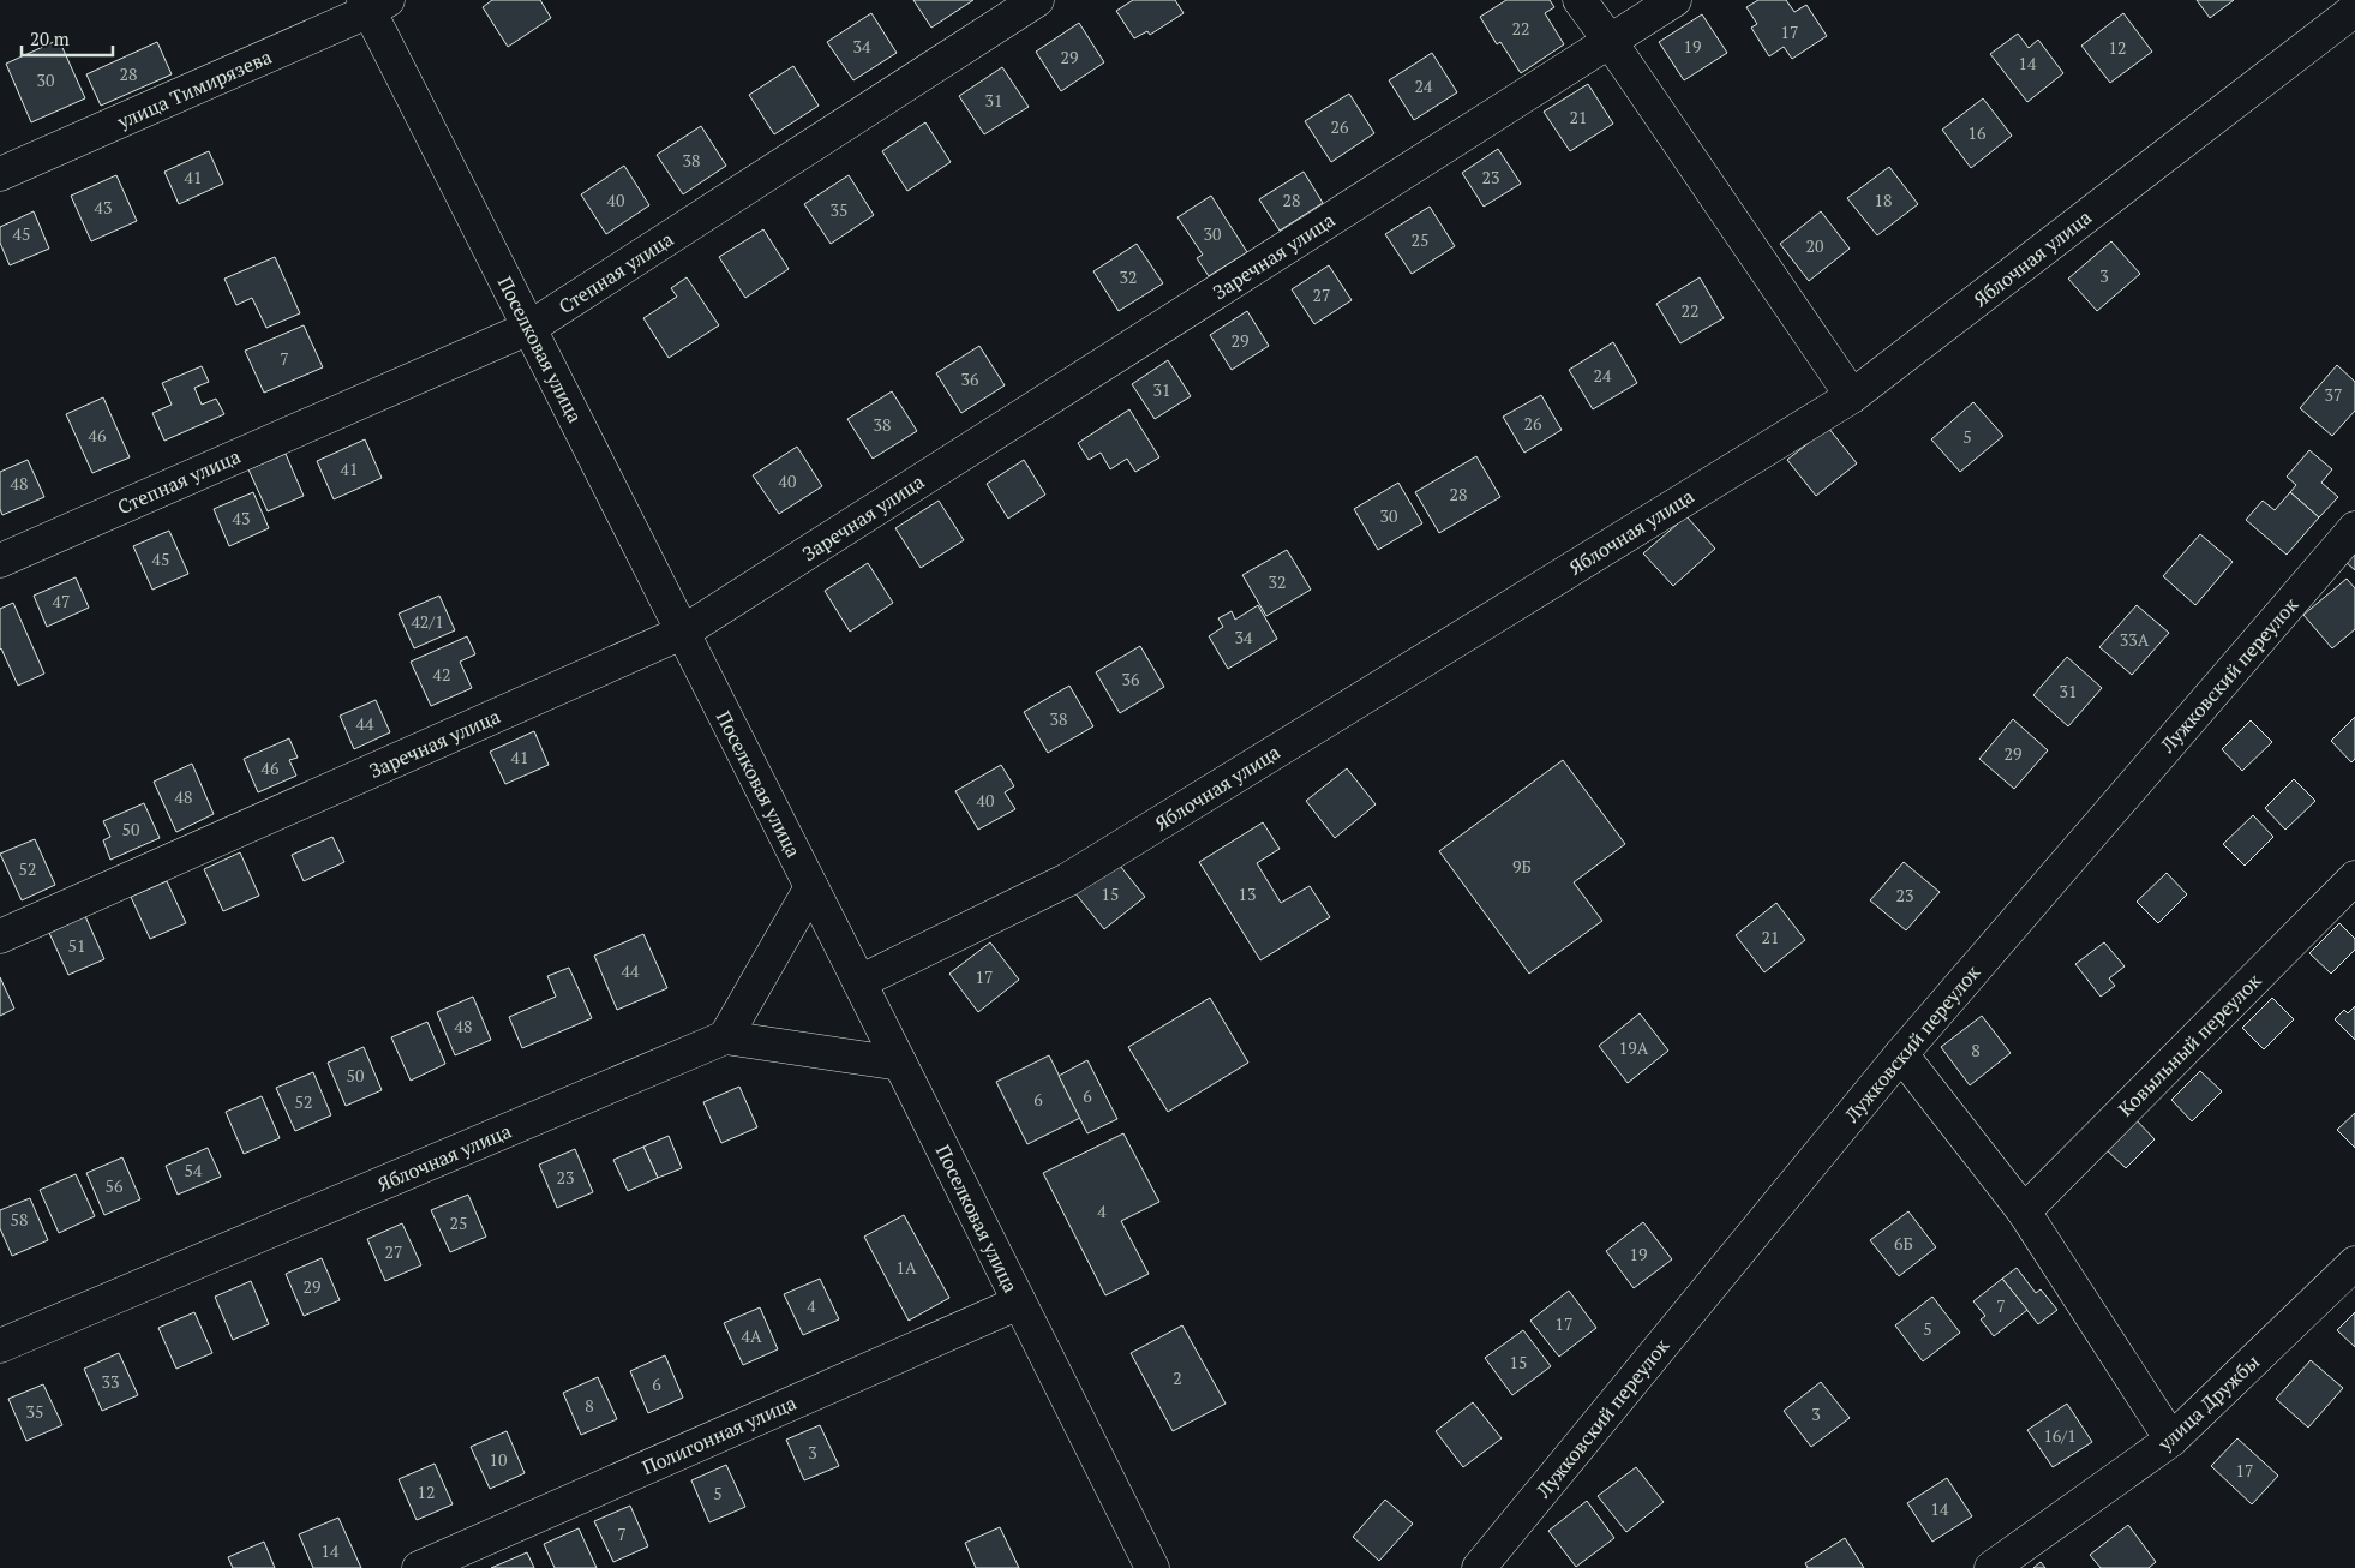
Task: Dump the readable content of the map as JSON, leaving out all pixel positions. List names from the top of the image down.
{
  "streets": {
    "main road": [
      "улица Тимирязева",
      "Заречная улица",
      "Яблочная улица",
      "Степная улица",
      "Поселковая улица",
      "Лужковский переулок",
      "Ковыльный переулок",
      "улица Дружбы",
      "Полигонная улица"
    ]
  },
  "crossings": [
    ["улица Тимирязева", "Поселковая улица"],
    ["Заречная улица", "Поселковая улица"],
    ["Яблочная улица", "Поселковая улица"],
    ["Степная улица", "Поселковая улица"],
    ["Поселковая улица", "Полигонная улица"]
  ],
  "house_numbers": [
    "22",
    "17",
    "34",
    "19",
    "12",
    "29",
    "14",
    "28",
    "30",
    "24",
    "31",
    "21",
    "26",
    "16",
    "38",
    "41",
    "23",
    "40",
    "28",
    "18",
    "43",
    "35",
    "45",
    "30",
    "25",
    "20",
    "3",
    "32",
    "27",
    "22",
    "29",
    "7",
    "24",
    "36",
    "31",
    "37",
    "26",
    "38",
    "46",
    "5",
    "41",
    "40",
    "48",
    "28",
    "30",
    "43",
    "45",
    "32",
    "47",
    "42/1",
    "34",
    "33А",
    "42",
    "36",
    "31",
    "38",
    "44",
    "29",
    "41",
    "46",
    "48",
    "40",
    "50",
    "9Б",
    "52",
    "15",
    "13",
    "23",
    "21",
    "51",
    "44",
    "17",
    "48",
    "19А",
    "8",
    "50",
    "6",
    "6",
    "52",
    "54",
    "23",
    "56",
    "4",
    "58",
    "25",
    "6Б",
    "27",
    "19",
    "1А",
    "29",
    "4",
    "7",
    "17",
    "5",
    "4А",
    "15",
    "2",
    "33",
    "6",
    "8",
    "35",
    "3",
    "16/1",
    "3",
    "10",
    "17",
    "12",
    "5",
    "14",
    "7",
    "14"
  ],
  "scale_bar": "20 m"
}
